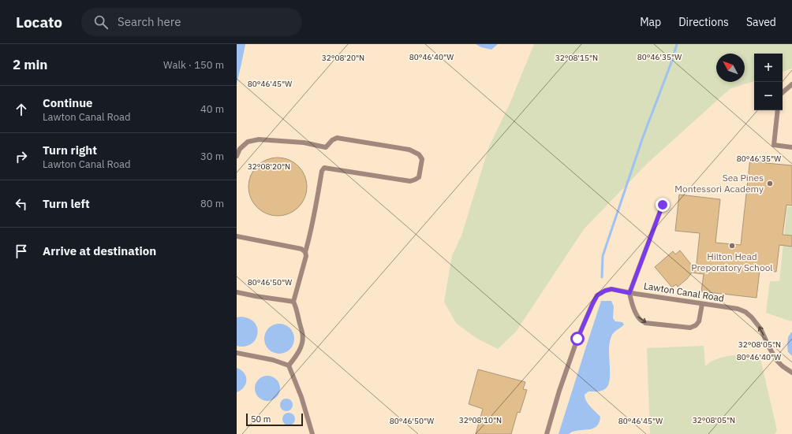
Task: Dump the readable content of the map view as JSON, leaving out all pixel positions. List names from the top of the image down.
{
  "streets": {
    "lane": ["Lawton Canal Road"]
  },
  "places": ["Sea Pines Montessori Academy", "Hilton Head Preporatory School"],
  "scale_bar": "50 m",
  "north": "top left",
  "page": {
    "header": "Locato",
    "search": "Search here",
    "nav": ["Map", "Directions", "Saved"],
    "heading": ["2 min", "Walk · 150 m"],
    "map_buttons": ["+", "−"],
    "list": [
      ["Continue", "Lawton Canal Road", "40 m"],
      ["Turn right", "Lawton Canal Road", "30 m"],
      ["Turn left", "80 m"],
      "Arrive at destination"
    ],
    "scale": "50 m"
  },
  "coordinates": [
    "80°46'35\"W",
    "80°46'40\"W",
    "32°08'20\"N",
    "32°08'15\"N",
    "80°46'45\"W",
    "80°46'50\"W",
    "32°08'05\"N",
    "32°08'10\"N"
  ]
}
